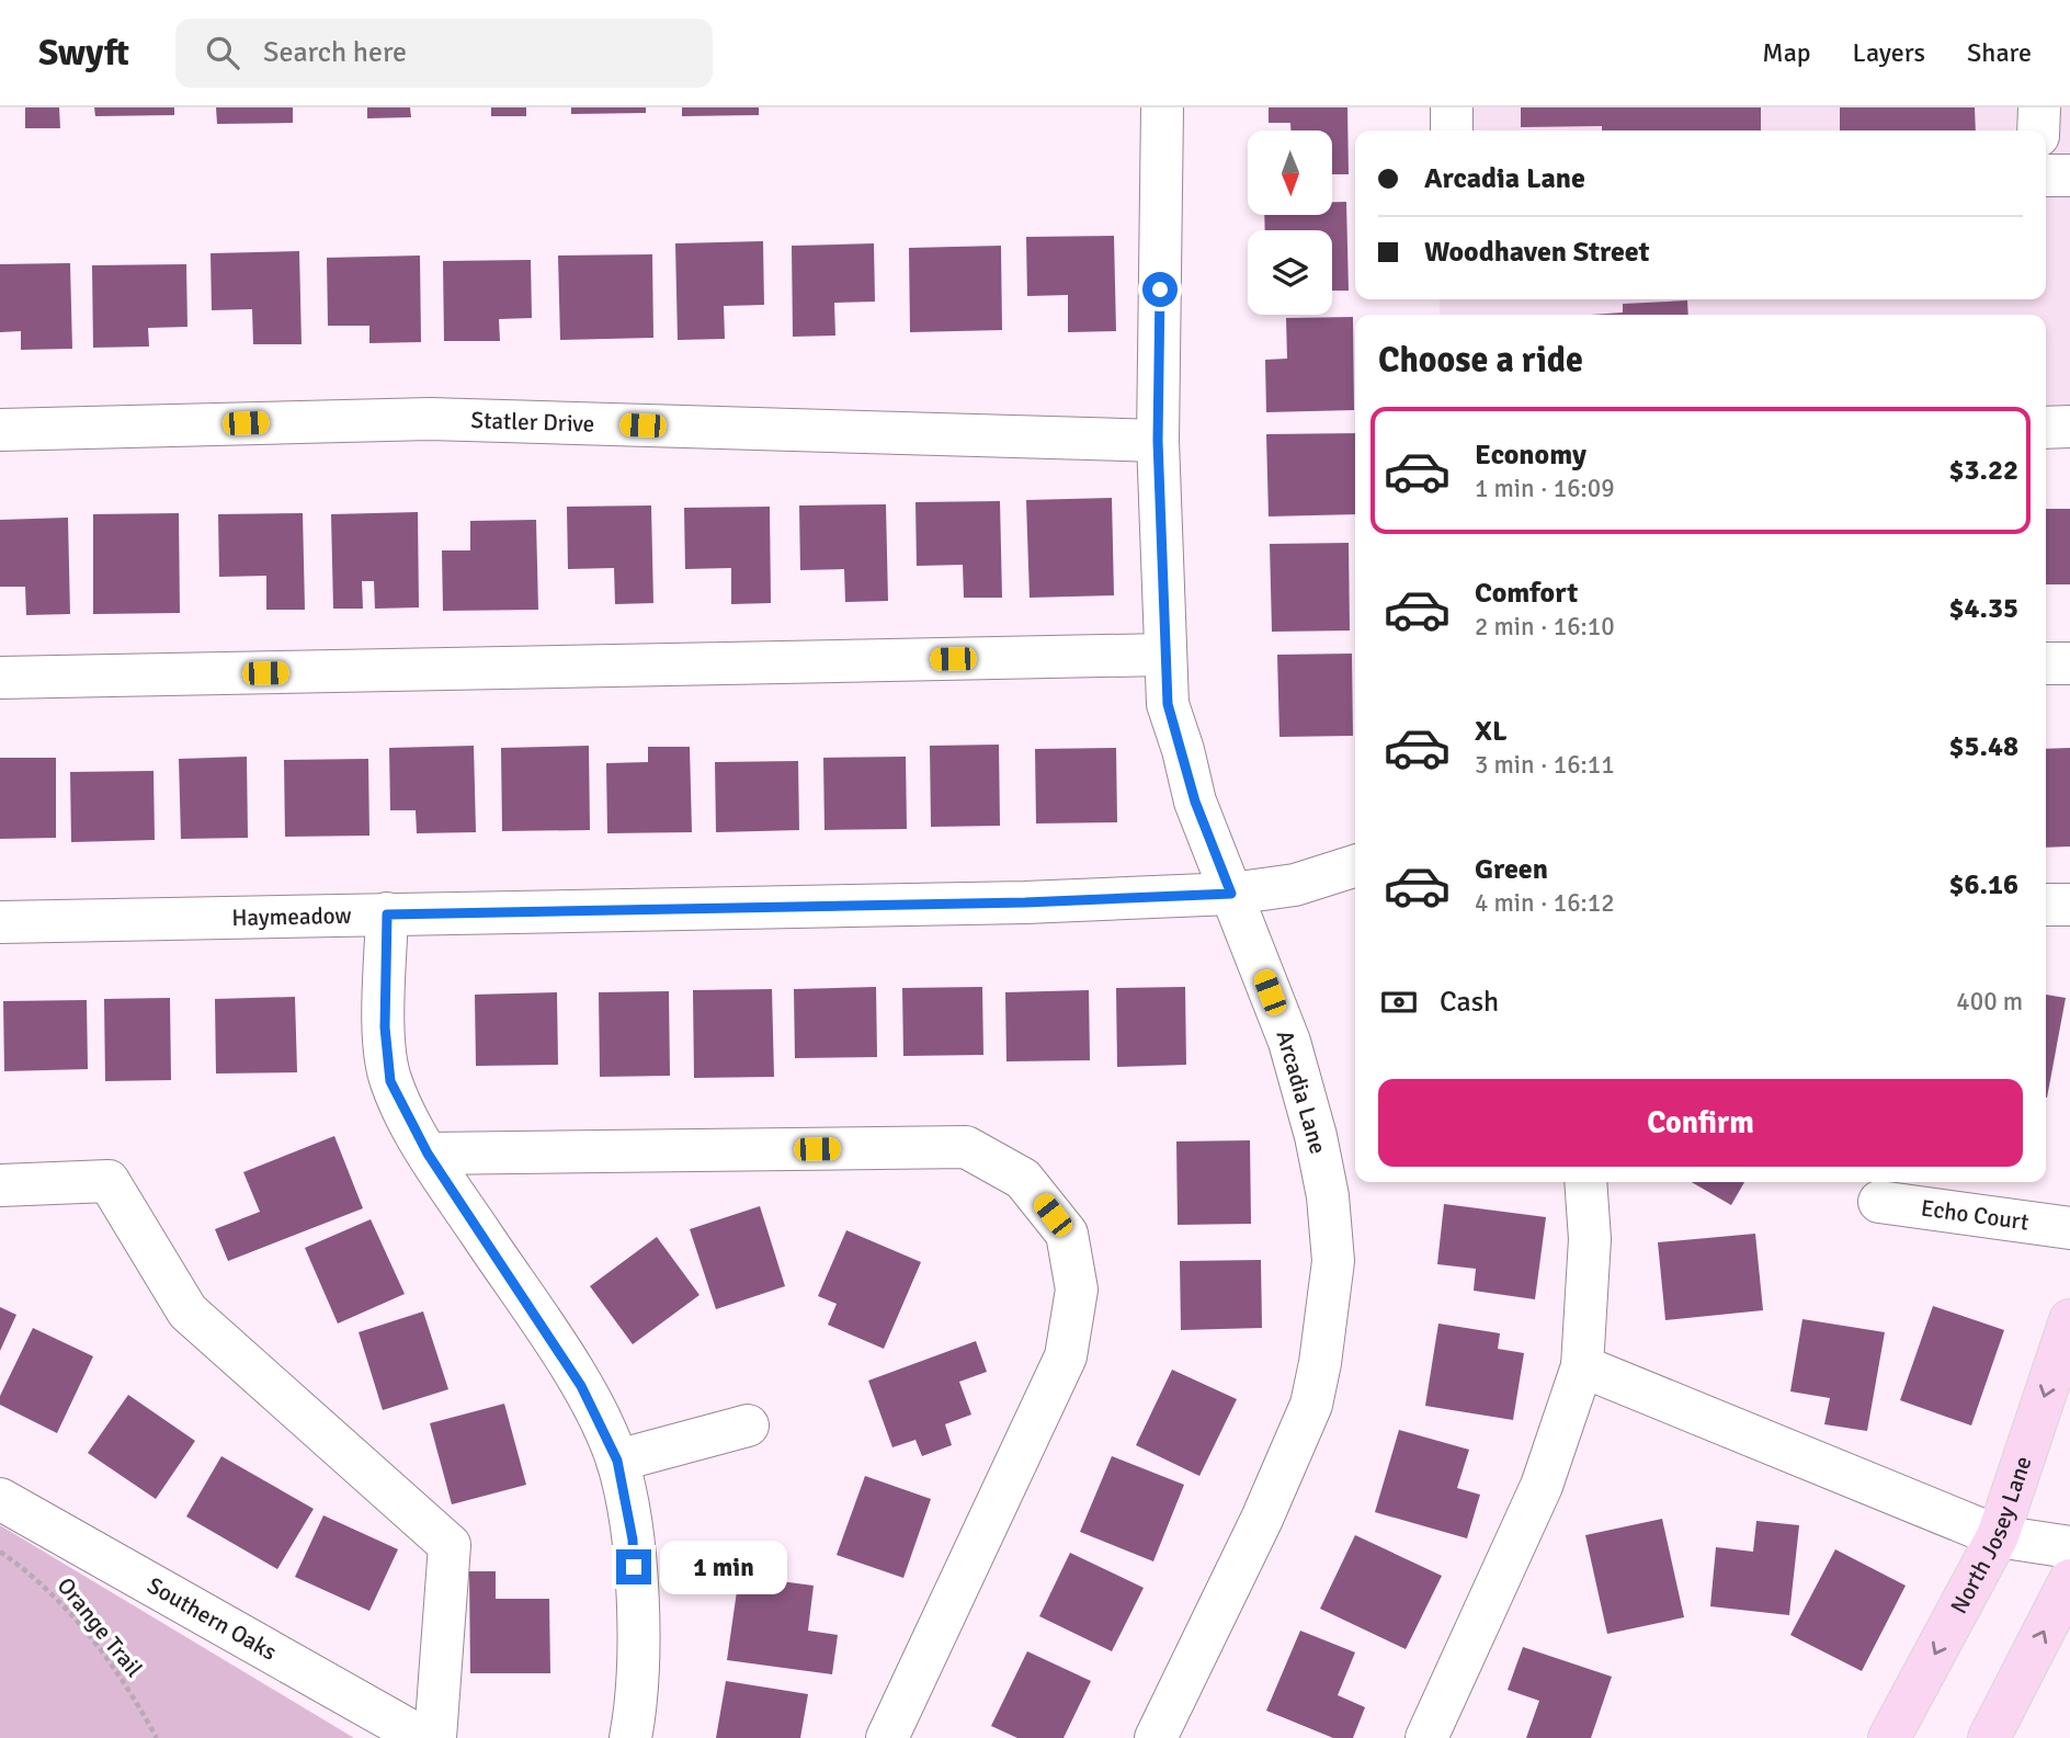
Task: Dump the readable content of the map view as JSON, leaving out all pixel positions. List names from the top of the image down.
{
  "streets": {
    "main road": ["North Josey Lane"],
    "street": [
      "Statler Drive",
      "Haymeadow",
      "Arcadia Lane",
      "Echo Court",
      "Southern Oaks"
    ],
    "path": ["Orange Trail"]
  },
  "crossings": [
    ["Statler Drive", "Arcadia Lane"],
    ["Haymeadow", "Arcadia Lane"]
  ],
  "north": "bottom",
  "page": {
    "header": "Swyft",
    "search": "Search here",
    "nav": ["Map", "Layers", "Share"],
    "banner": ["Arcadia Lane", "Woodhaven Street"],
    "heading": "Choose a ride",
    "list": [
      {
        "name": "Economy",
        "note": "1 min · 16:09",
        "value": "$3.22"
      },
      {
        "name": "Comfort",
        "note": "2 min · 16:10",
        "value": "$4.35"
      },
      {
        "name": "XL",
        "note": "3 min · 16:11",
        "value": "$5.48"
      },
      {
        "name": "Green",
        "note": "4 min · 16:12",
        "value": "$6.16"
      }
    ],
    "pay": ["Cash", "400 m"],
    "buttons": "Confirm",
    "bubble": "1 min"
  }
}
